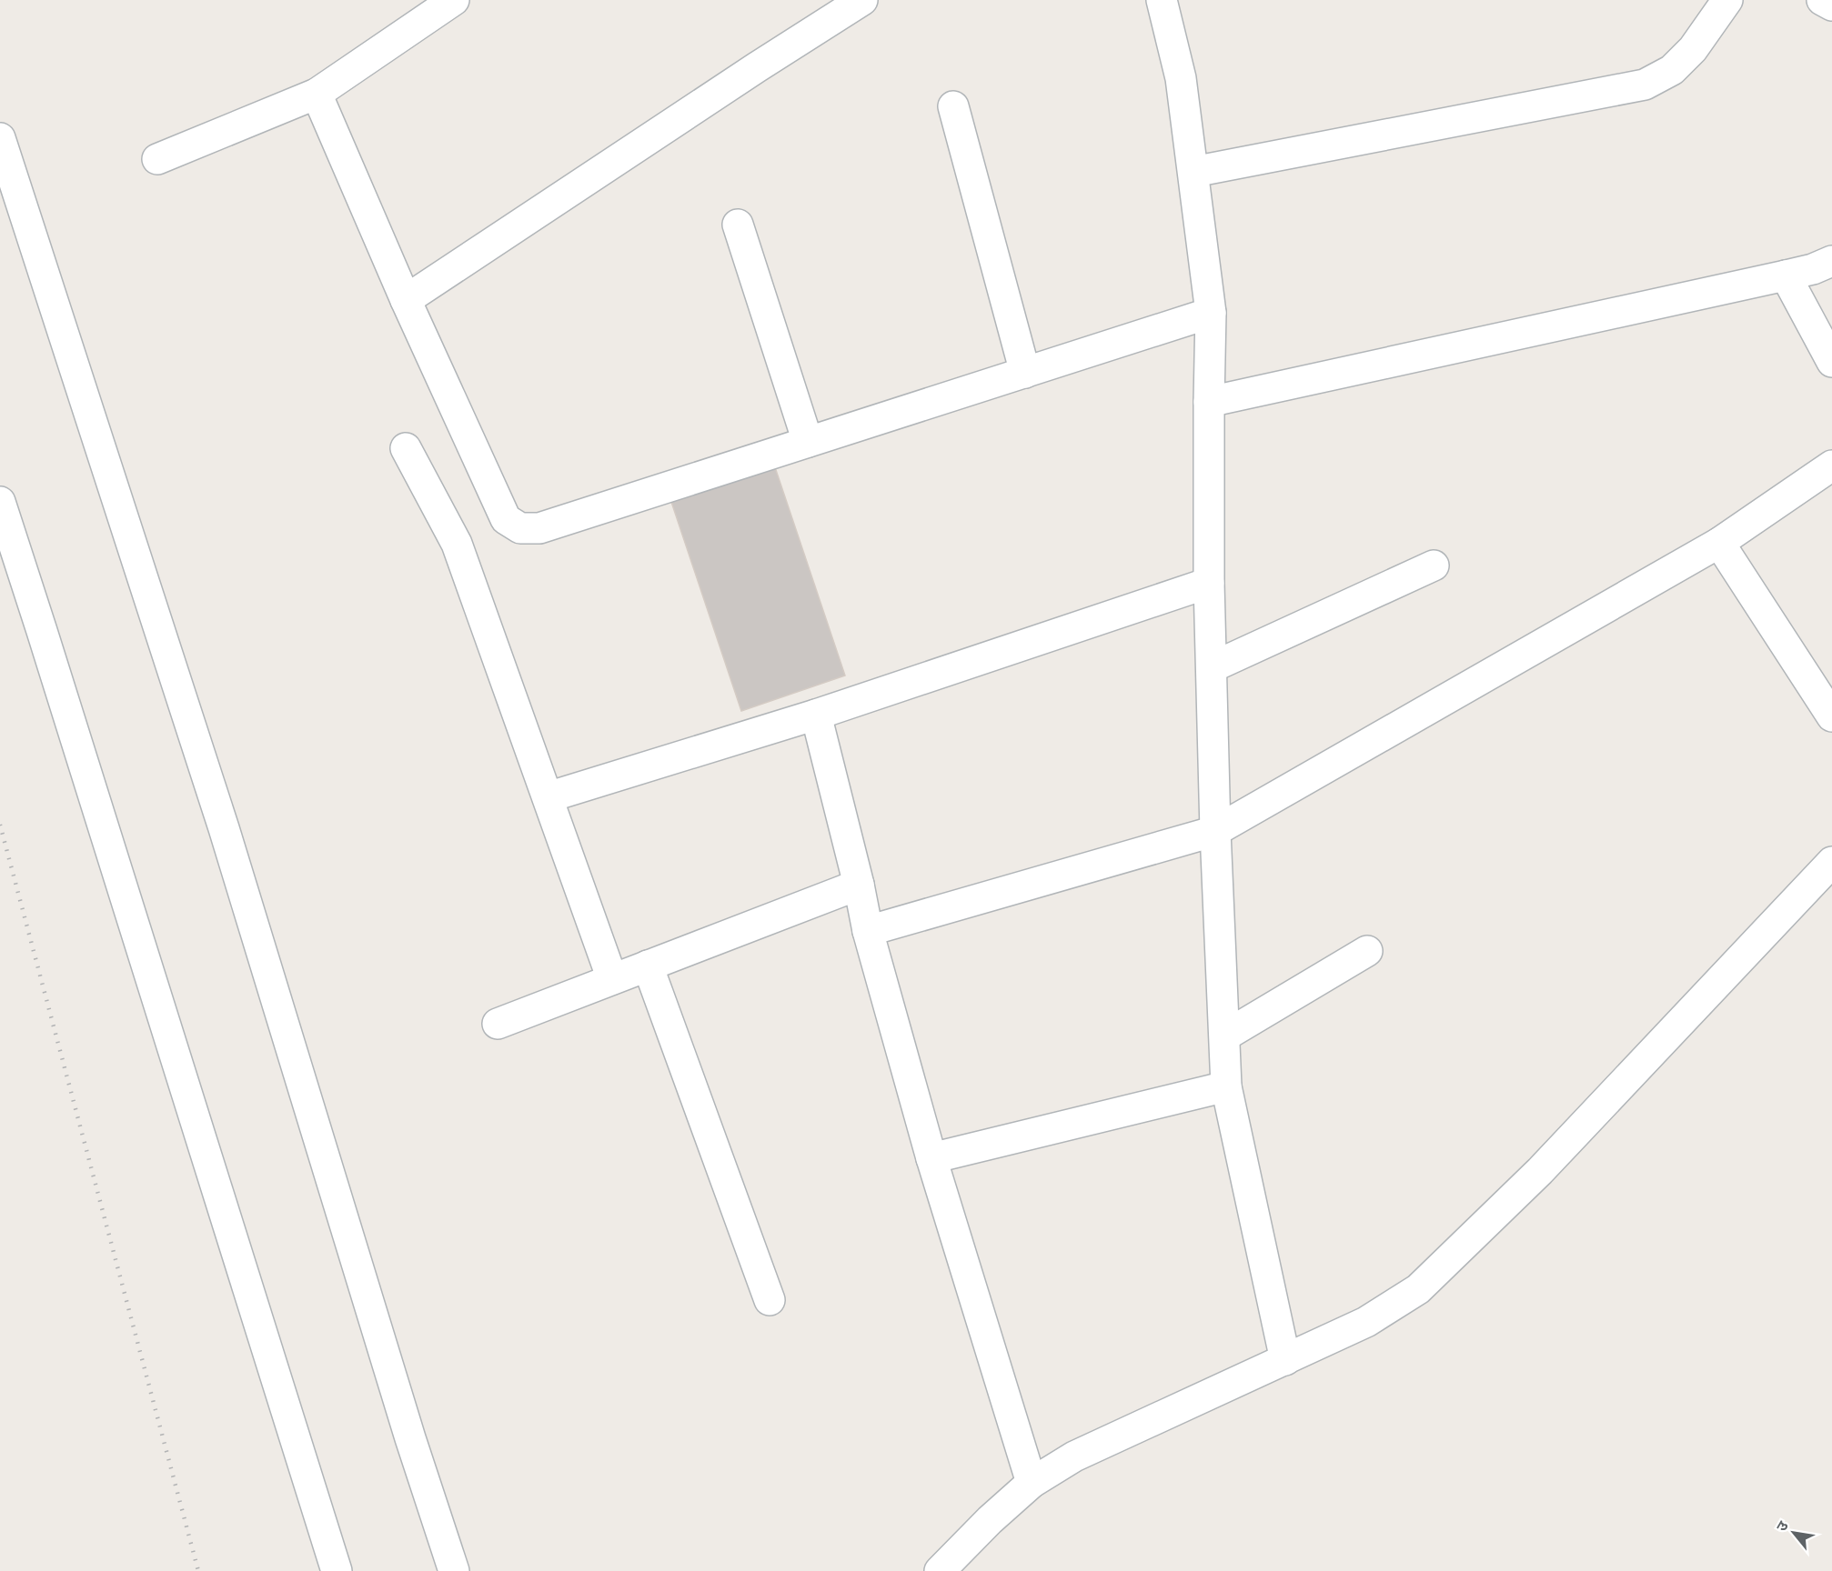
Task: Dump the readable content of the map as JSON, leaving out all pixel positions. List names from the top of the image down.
{
  "north": "top left"
}
